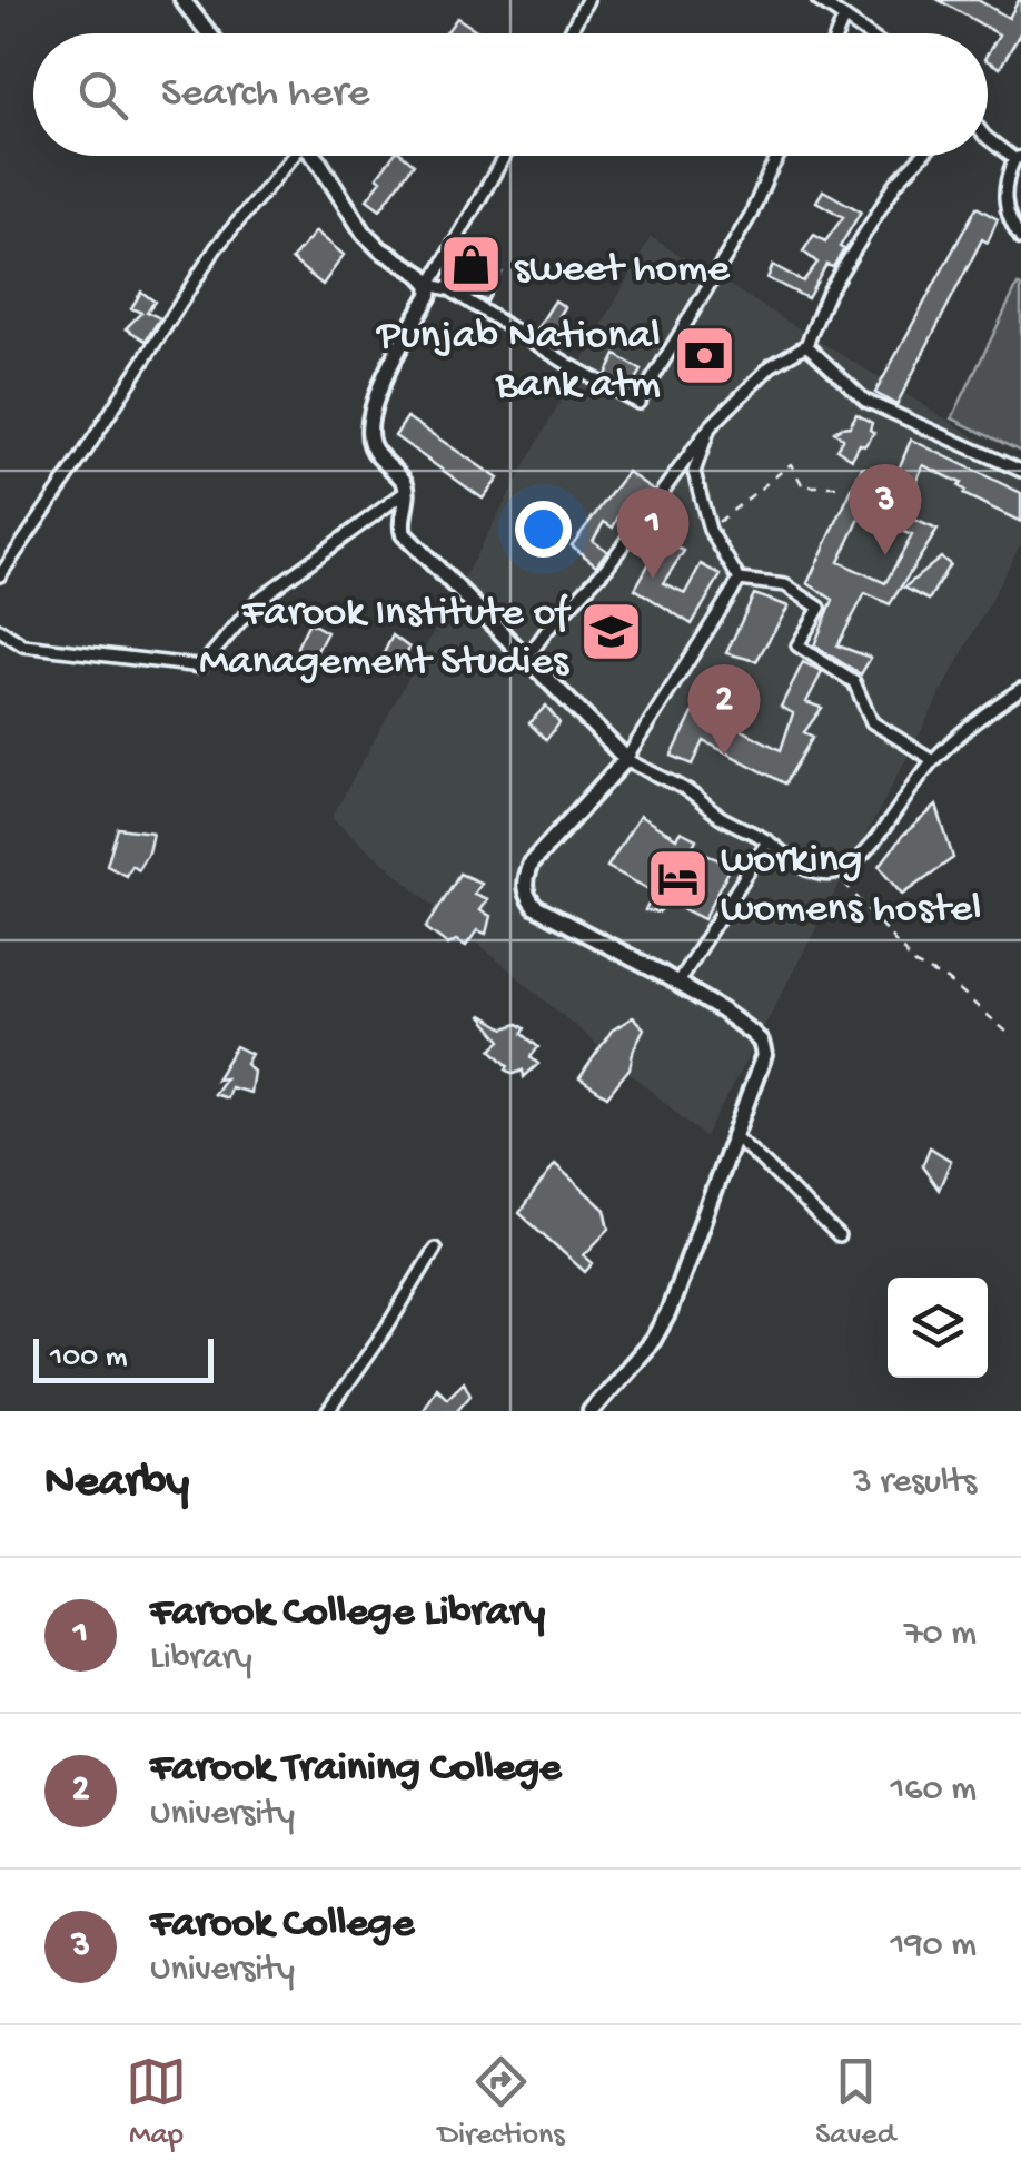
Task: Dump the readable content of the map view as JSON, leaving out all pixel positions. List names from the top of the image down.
{
  "places": {
    "shop": ["sweet home"],
    "bank": ["Punjab National Bank atm"],
    "school or university": ["Farook Institute of Management Studies"],
    "hotel": ["working womens hostel"]
  },
  "scale_bar": "100 m",
  "page": {
    "search": "Search here",
    "pins": ["3", "1", "2"],
    "scale": "100 m",
    "heading": ["Nearby", "3 results"],
    "list": [
      {
        "mark": "1",
        "name": "Farook College Library",
        "note": "Library",
        "value": "70 m"
      },
      {
        "mark": "2",
        "name": "Farook Training College",
        "note": "University",
        "value": "160 m"
      },
      {
        "mark": "3",
        "name": "Farook College",
        "note": "University",
        "value": "190 m"
      }
    ],
    "nav": ["Map", "Directions", "Saved"]
  }
}
